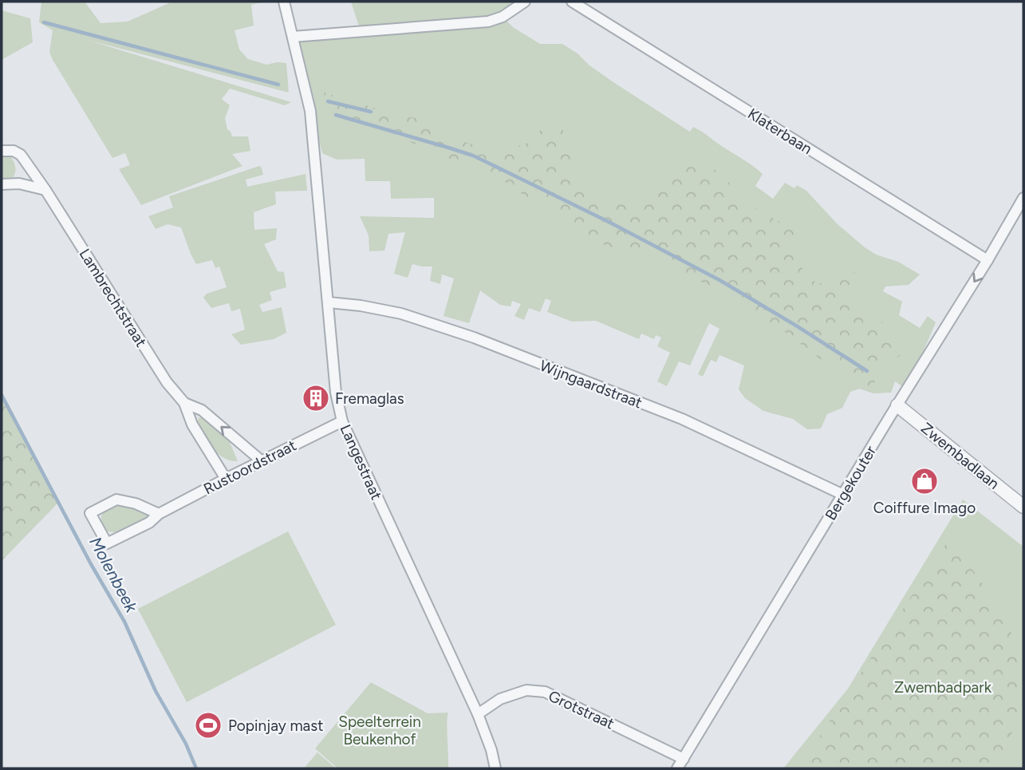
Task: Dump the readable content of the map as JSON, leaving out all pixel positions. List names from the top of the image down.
{
  "streets": {
    "street": [
      "Klaterbaan",
      "Lambrechtstraat",
      "Wijngaardstraat",
      "Zwembadlaan",
      "Langestraat",
      "Rustoordstraat",
      "Bergekouter",
      "Grotstraat"
    ]
  },
  "crossings": [
    ["Klaterbaan", "Bergekouter"],
    ["Lambrechtstraat", "Rustoordstraat"],
    ["Wijngaardstraat", "Langestraat"],
    ["Wijngaardstraat", "Bergekouter"],
    ["Zwembadlaan", "Bergekouter"],
    ["Langestraat", "Rustoordstraat"],
    ["Langestraat", "Grotstraat"],
    ["Bergekouter", "Grotstraat"]
  ],
  "water": ["Molenbeek"],
  "parks": ["Zwembadpark", "Speelterrein Beukenhof"],
  "places": {
    "building": ["Fremaglas"],
    "shop": ["Coiffure Imago"],
    "sports": ["Popinjay mast"]
  }
}
